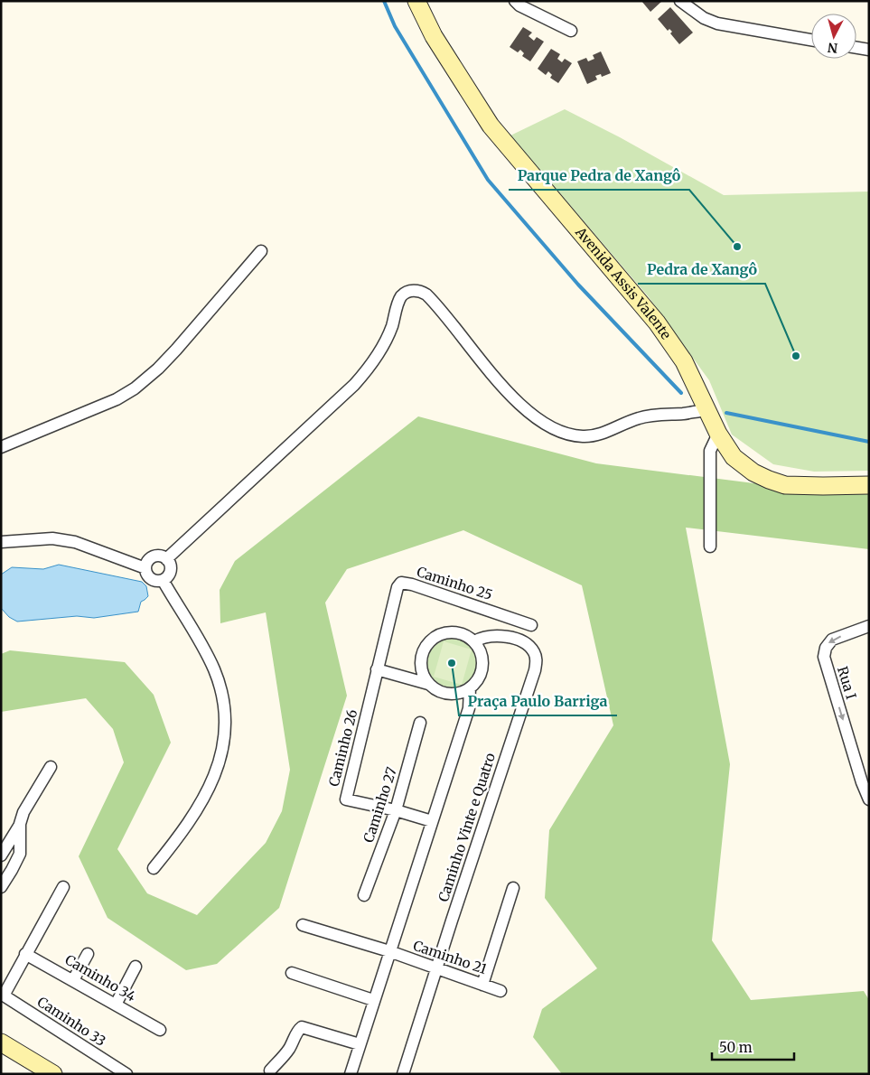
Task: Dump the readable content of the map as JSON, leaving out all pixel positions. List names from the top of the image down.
{
  "streets": {
    "main road": ["Avenida Assis Valente"],
    "street": [
      "Caminho 25",
      "Rua I",
      "Caminho 26",
      "Caminho 27",
      "Caminho Vinte e Quatro",
      "Caminho 21",
      "Caminho 34",
      "Caminho 33"
    ]
  },
  "crossings": [
    ["Caminho 25", "Caminho 26"],
    ["Caminho 26", "Caminho 27"],
    ["Caminho Vinte e Quatro", "Caminho 21"]
  ],
  "one_way": ["Rua I"],
  "places": ["Parque Pedra de Xangô", "Pedra de Xangô", "Praça Paulo Barriga"],
  "scale_bar": "50 m",
  "north": "bottom"
}
